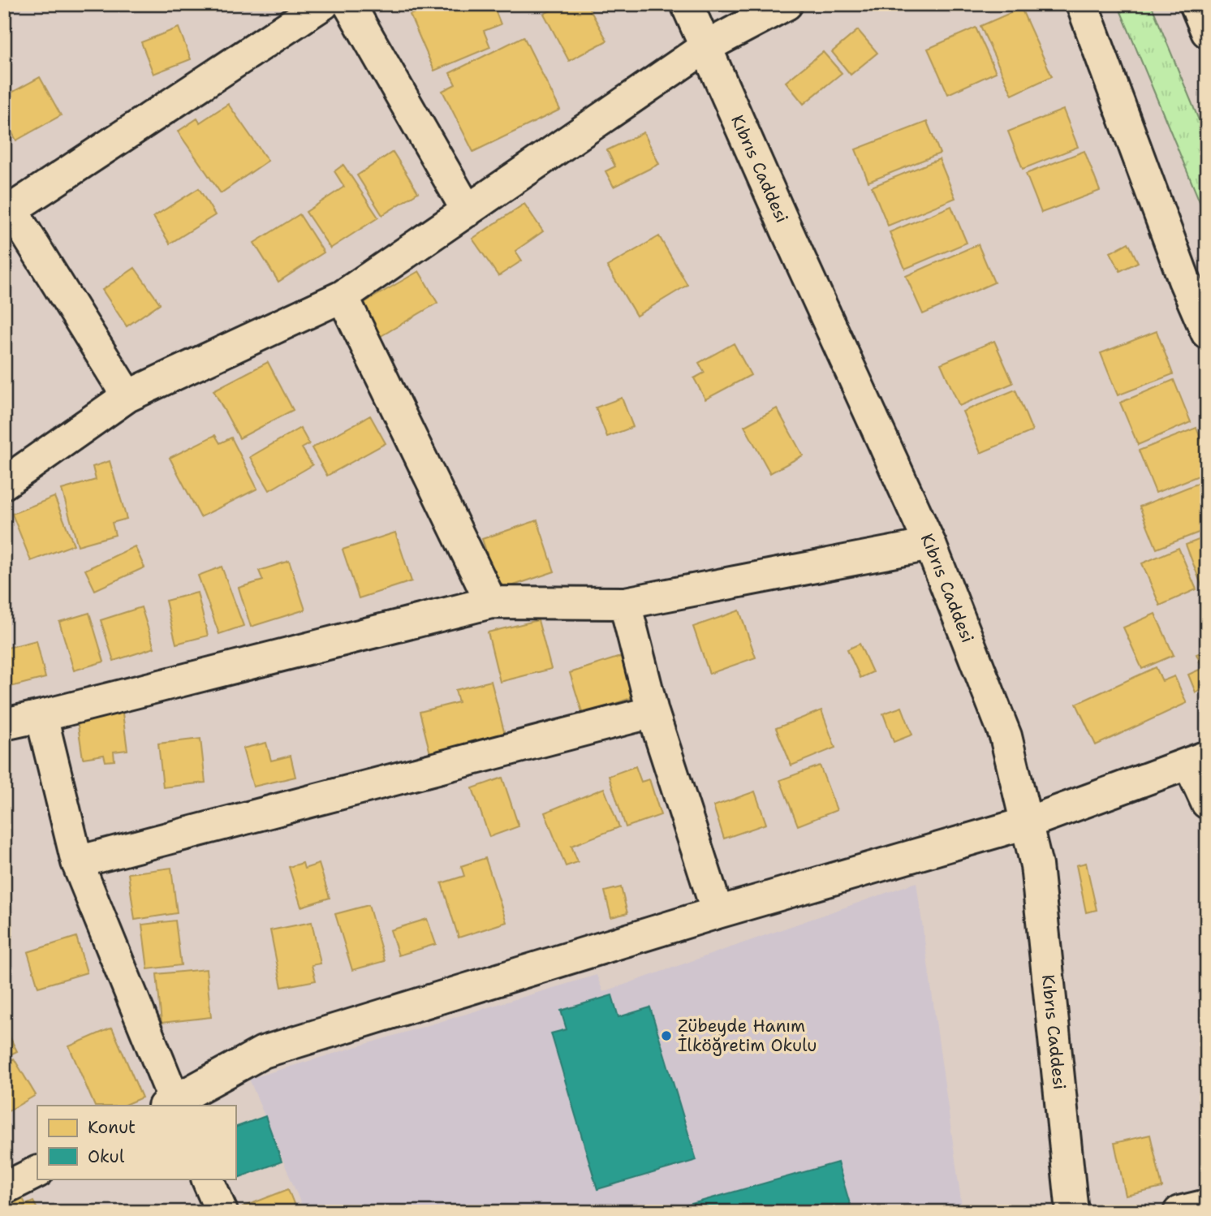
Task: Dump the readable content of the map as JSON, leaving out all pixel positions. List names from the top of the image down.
{
  "streets": {
    "street": ["Kıbrıs Caddesi"]
  },
  "places": ["Zübeyde Hanım İlköğretim Okulu"],
  "legend": ["Konut", "Okul"]
}
